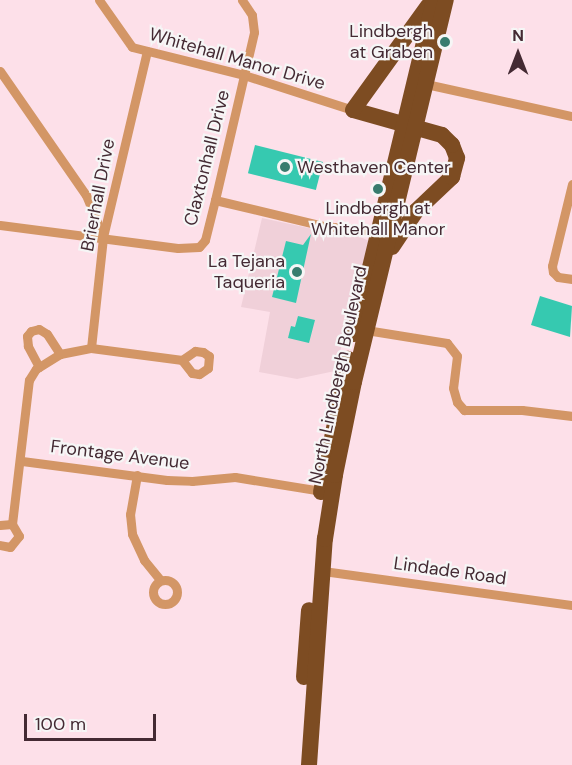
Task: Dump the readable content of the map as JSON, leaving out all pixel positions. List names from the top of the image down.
{
  "streets": {
    "highway": ["North Lindbergh Boulevard"],
    "street": [
      "Whitehall Manor Drive",
      "Claxtonhall Drive",
      "Brierhall Drive",
      "Frontage Avenue",
      "Lindade Road"
    ]
  },
  "crossings": [
    ["Whitehall Manor Drive", "Claxtonhall Drive"],
    ["Whitehall Manor Drive", "Brierhall Drive"],
    ["Claxtonhall Drive", "Brierhall Drive"],
    ["North Lindbergh Boulevard", "Frontage Avenue"],
    ["North Lindbergh Boulevard", "Lindade Road"]
  ],
  "places": [
    "Lindbergh at Graben",
    "Westhaven Center",
    "Lindbergh at Whitehall Manor",
    "La Tejana Taqueria"
  ],
  "scale_bar": "100 m",
  "north": "top"
}
